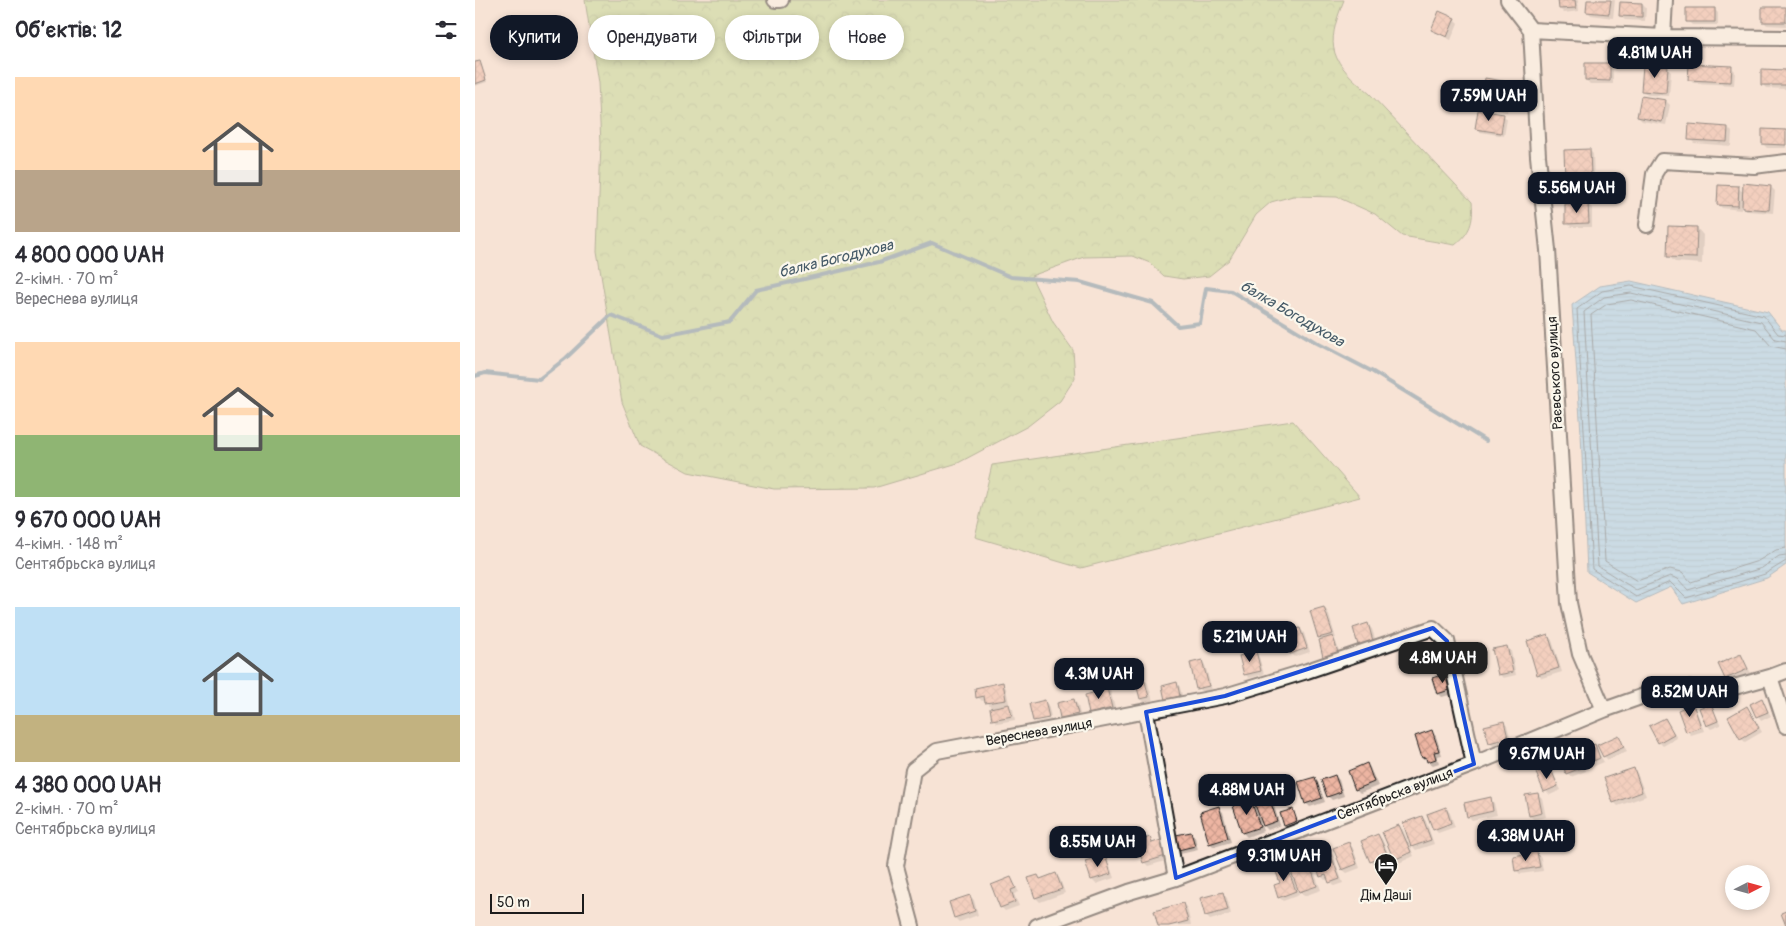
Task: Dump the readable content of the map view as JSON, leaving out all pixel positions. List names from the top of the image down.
{
  "streets": {
    "street": ["Раєвського вулиця", "Вереснева вулиця", "Сентябрьска вулиця"]
  },
  "crossings": [
    ["Раєвського вулиця", "Сентябрьска вулиця"],
    ["Вереснева вулиця", "Сентябрьска вулиця"]
  ],
  "water": ["балка Богодухова"],
  "places": {
    "hotel": ["Дім Даші"]
  },
  "scale_bar": "50 m",
  "north": "right",
  "page": {
    "heading": "Об’єктів: 12",
    "chip": [
      "Купити",
      "Орендувати",
      "Фільтри",
      "Нове"
    ],
    "price": [
      "4.81M UAH",
      "7.59M UAH",
      "5.56M UAH",
      "5.21M UAH",
      "4.8M UAH",
      "4.3M UAH",
      "8.52M UAH",
      "9.67M UAH",
      "4.88M UAH",
      "4.38M UAH",
      "8.55M UAH",
      "9.31M UAH"
    ],
    "list": [
      {
        "name": "4 800 000 UAH",
        "note": "2-кімн. · 70 m² · Вереснева вулиця"
      },
      {
        "name": "9 670 000 UAH",
        "note": "4-кімн. · 148 m² · Сентябрьска вулиця"
      },
      {
        "name": "4 380 000 UAH",
        "note": "2-кімн. · 70 m² · Сентябрьска вулиця"
      }
    ],
    "scale": "50 m"
  }
}
